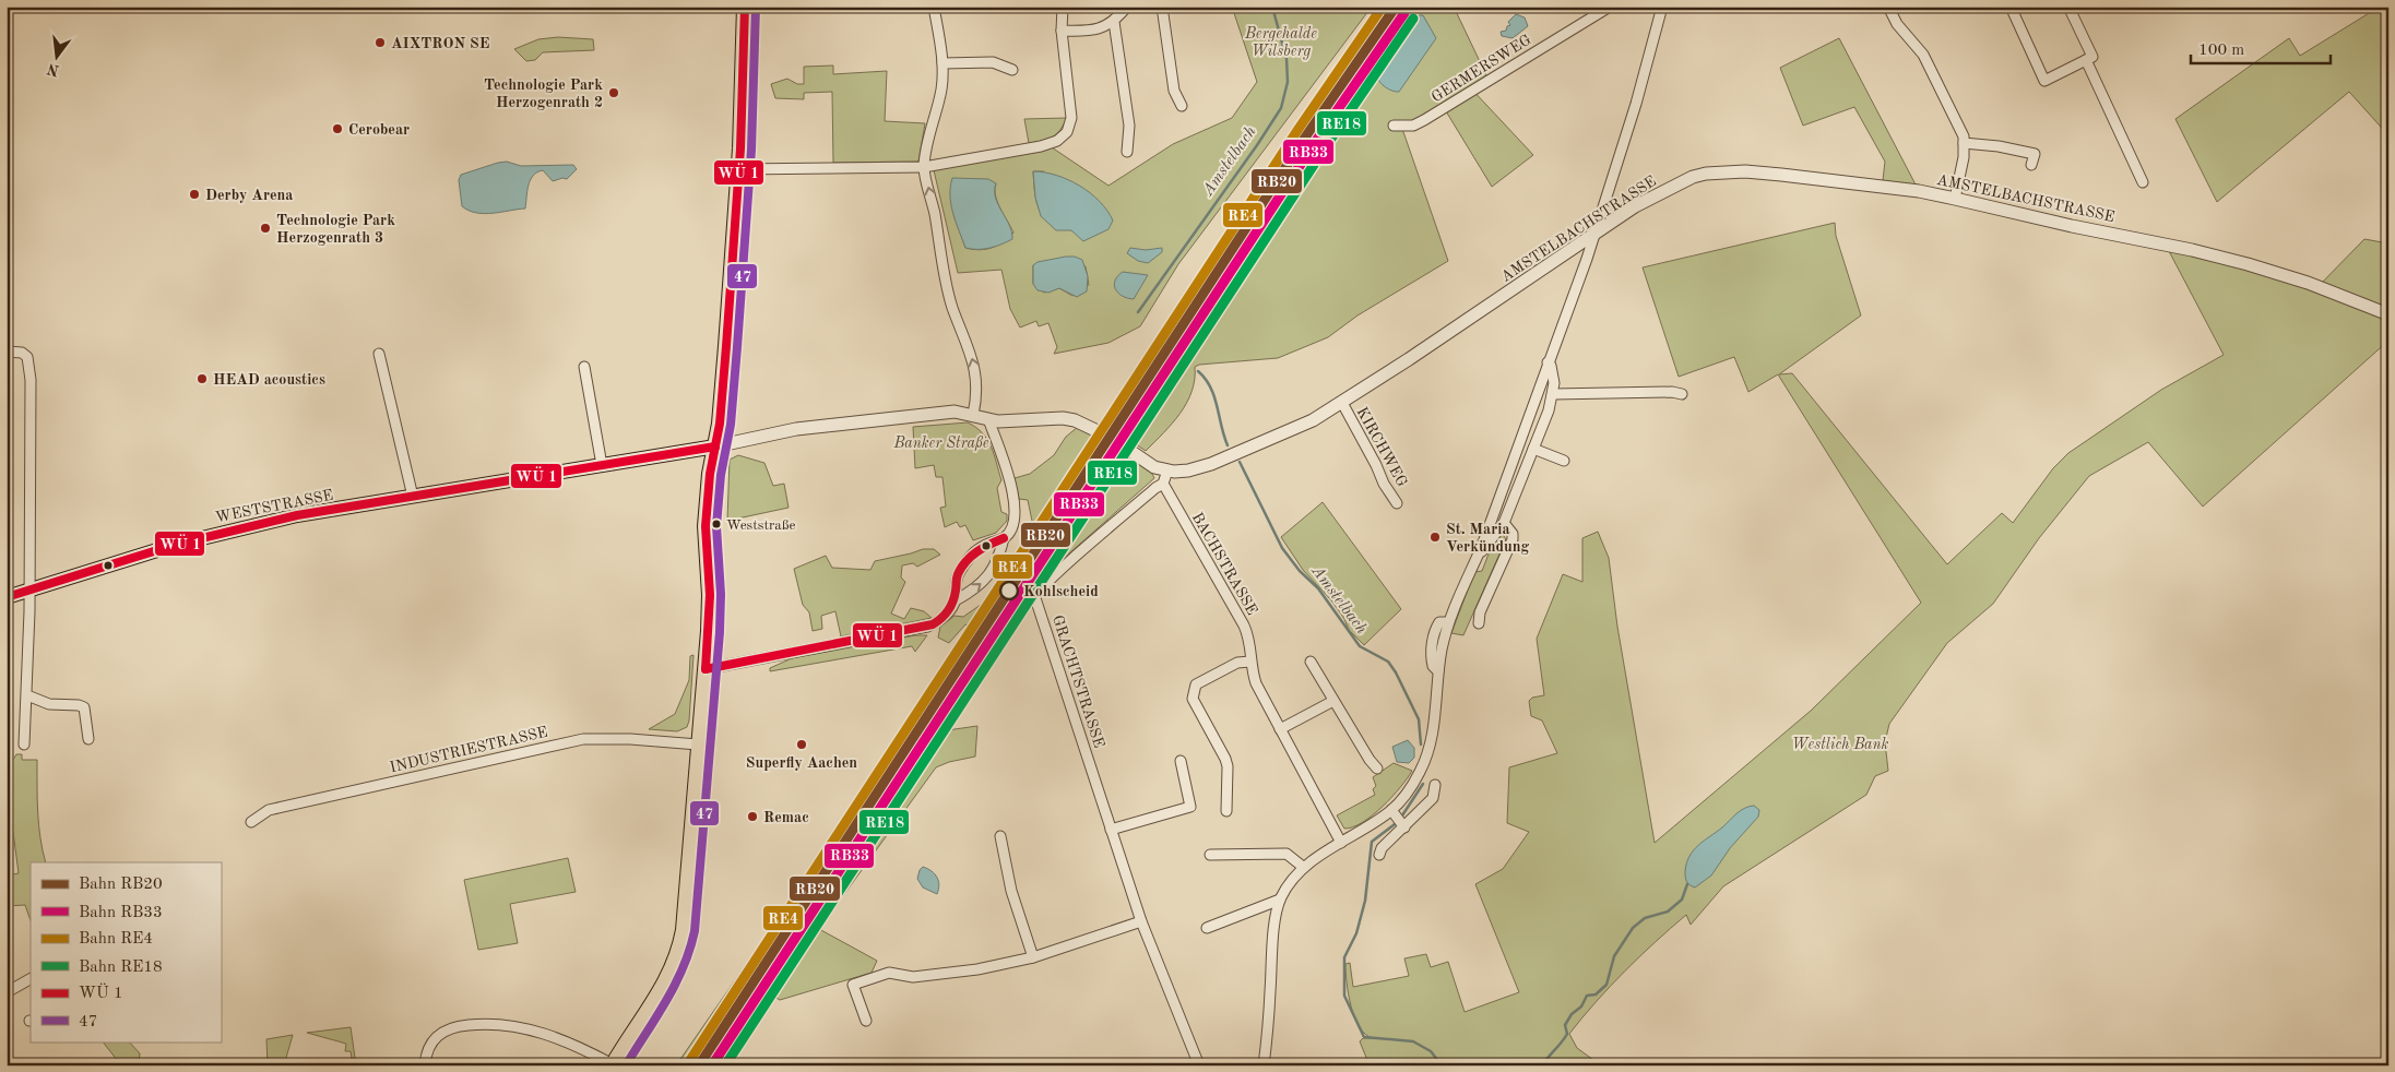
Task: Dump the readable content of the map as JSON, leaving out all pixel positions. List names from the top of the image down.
{
  "streets": {
    "main road": ["WESTSTRASSE"],
    "street": [
      "GERMERSWEG",
      "AMSTELBACHSTRASSE",
      "KIRCHWEG",
      "BACHSTRASSE",
      "GRACHTSTRASSE",
      "INDUSTRIESTRASSE"
    ]
  },
  "crossings": [
    ["AMSTELBACHSTRASSE", "KIRCHWEG"],
    ["AMSTELBACHSTRASSE", "GRACHTSTRASSE"],
    ["BACHSTRASSE", "GRACHTSTRASSE"]
  ],
  "water": ["Amstelbach"],
  "parks": ["Bergehalde Wilsberg", "Banker Straße", "Westlich Bank"],
  "places": [
    "AIXTRON SE",
    "Technologie Park Herzogenrath 2",
    "Cerobear",
    "Derby Arena",
    "Technologie Park Herzogenrath 3",
    "HEAD acoustics",
    "Weststraße",
    "St. Maria Verkündung",
    "Kohlscheid",
    "Superfly Aachen",
    "Remac"
  ],
  "lines": [
    "rail line RB20",
    "rail line RE4",
    "transit line 47",
    "rail line RB33",
    "rail line RE18"
  ],
  "legend": [
    "Bahn RB20",
    "Bahn RB33",
    "Bahn RE4",
    "Bahn RE18",
    "WÜ 1",
    "47"
  ],
  "scale_bar": "100 m",
  "north": "bottom"
}
